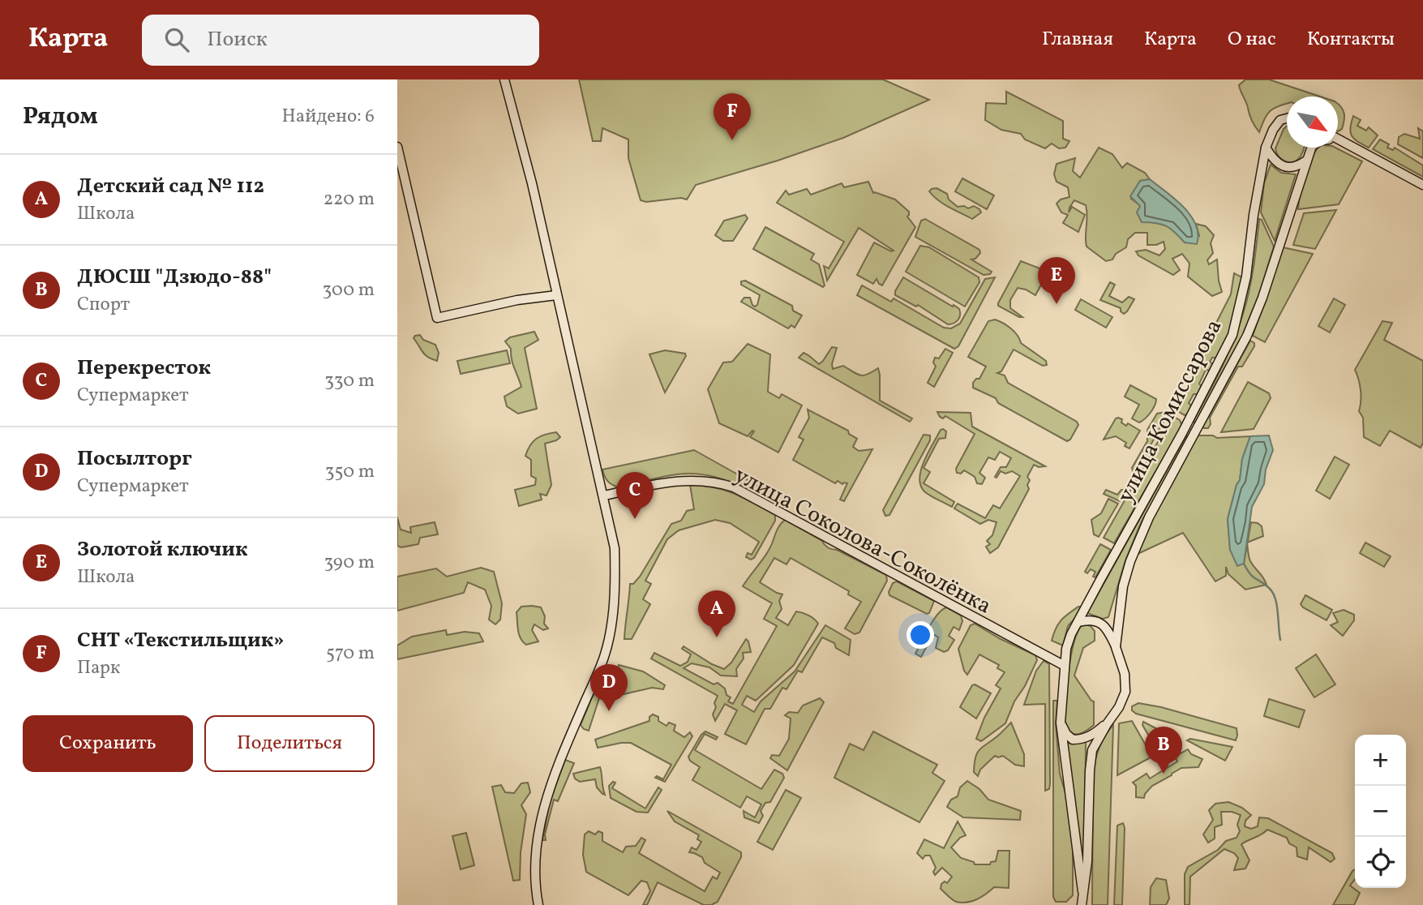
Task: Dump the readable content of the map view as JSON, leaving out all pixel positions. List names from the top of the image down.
{
  "streets": {
    "main road": ["улица Комиссарова", "улица Соколова-Соколёнка"]
  },
  "crossings": [
    ["улица Комиссарова", "улица Соколова-Соколёнка"]
  ],
  "north": "bottom right",
  "page": {
    "header": "Карта",
    "search": "Поиск",
    "nav": [
      "Главная",
      "Карта",
      "О нас",
      "Контакты"
    ],
    "heading": ["Рядом", "Найдено: 6"],
    "pins": [
      "F",
      "E",
      "C",
      "A",
      "D",
      "B"
    ],
    "list": [
      {
        "mark": "A",
        "name": "Детский сад № 112",
        "note": "Школа",
        "value": "220 m"
      },
      {
        "mark": "B",
        "name": "ДЮСШ \"Дзюдо-88\"",
        "note": "Спорт",
        "value": "300 m"
      },
      {
        "mark": "C",
        "name": "Перекресток",
        "note": "Супермаркет",
        "value": "330 m"
      },
      {
        "mark": "D",
        "name": "Посылторг",
        "note": "Супермаркет",
        "value": "350 m"
      },
      {
        "mark": "E",
        "name": "Золотой ключик",
        "note": "Школа",
        "value": "390 m"
      },
      {
        "mark": "F",
        "name": "СНТ «Текстильщик»",
        "note": "Парк",
        "value": "570 m"
      }
    ],
    "buttons": ["Сохранить", "Поделиться"],
    "map_buttons": ["+", "−"]
  }
}
